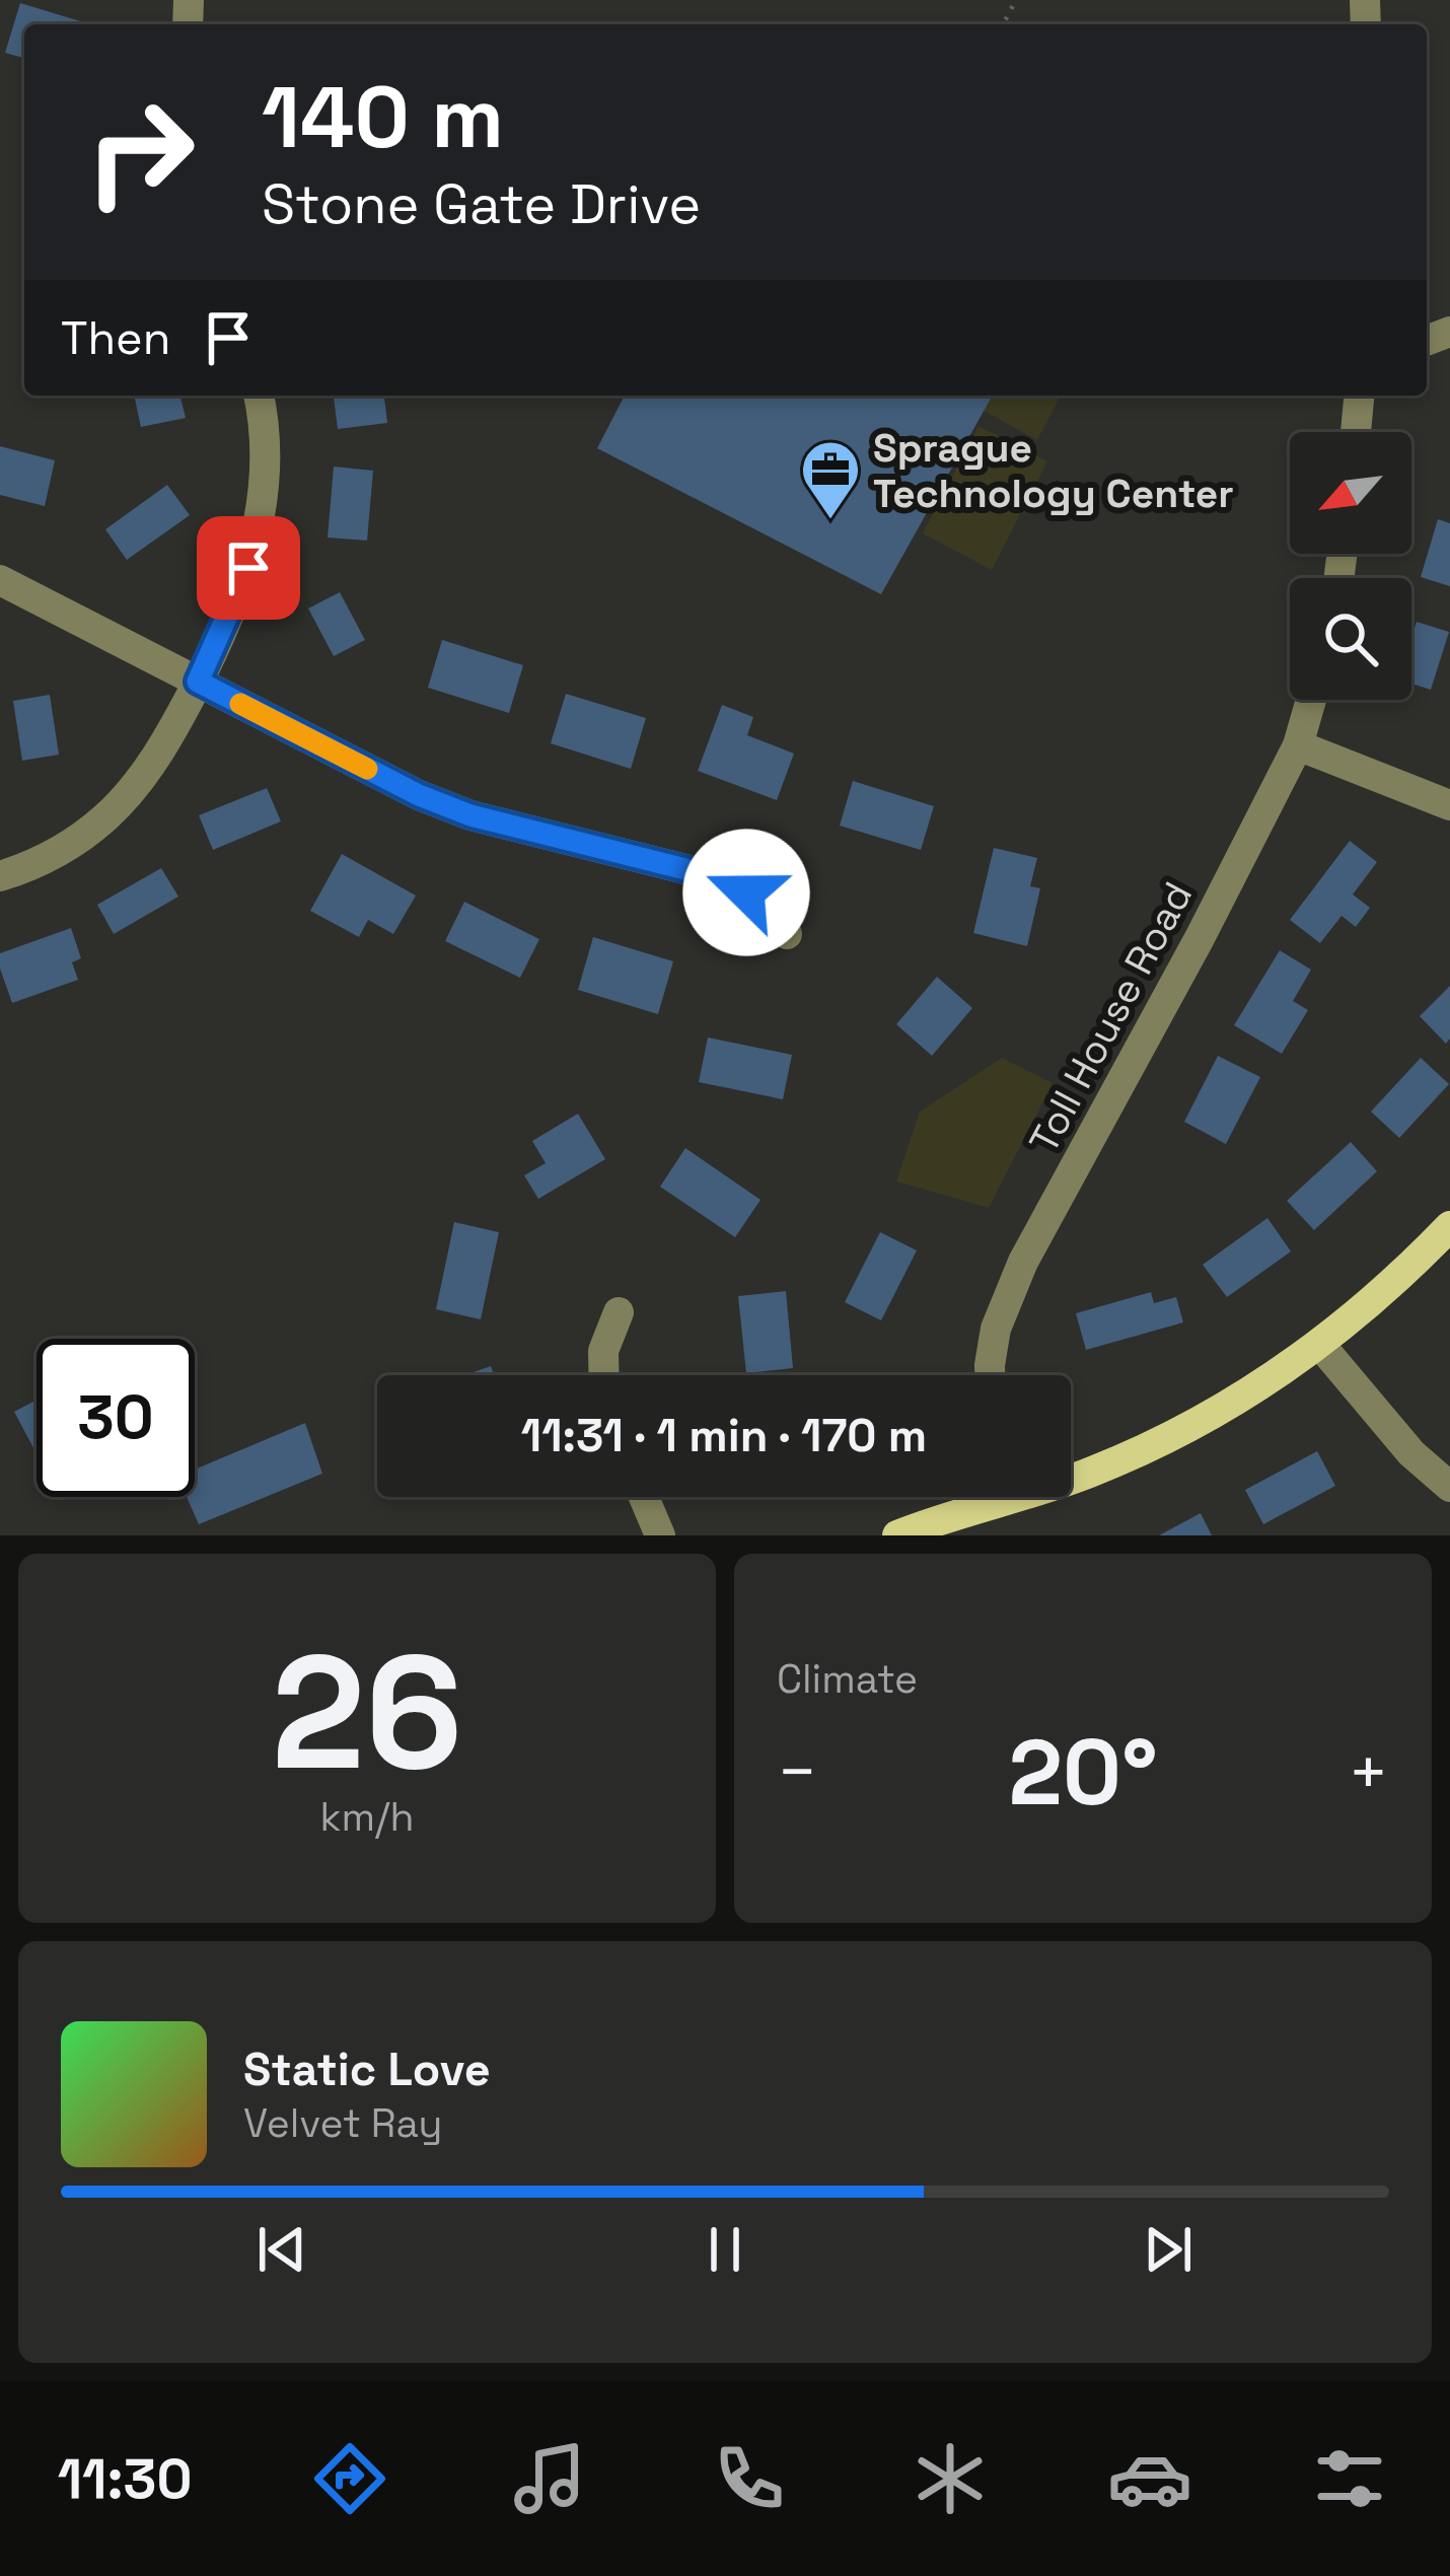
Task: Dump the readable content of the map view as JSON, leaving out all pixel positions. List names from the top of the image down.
{
  "streets": {
    "street": ["Toll House Road"]
  },
  "places": {
    "office": ["Sprague Technology Center"]
  },
  "north": "bottom left",
  "page": {
    "turn": ["140 m", "Stone Gate Drive"],
    "then": "Then",
    "limit": "30",
    "trip": "11:31 · 1 min · 170 m",
    "tile": [
      ["26", "km/h"],
      "Climate"
    ],
    "heat": ["−", "20°", "+"],
    "song": ["Static Love", "Velvet Ray"],
    "tabs": "11:30"
  }
}
